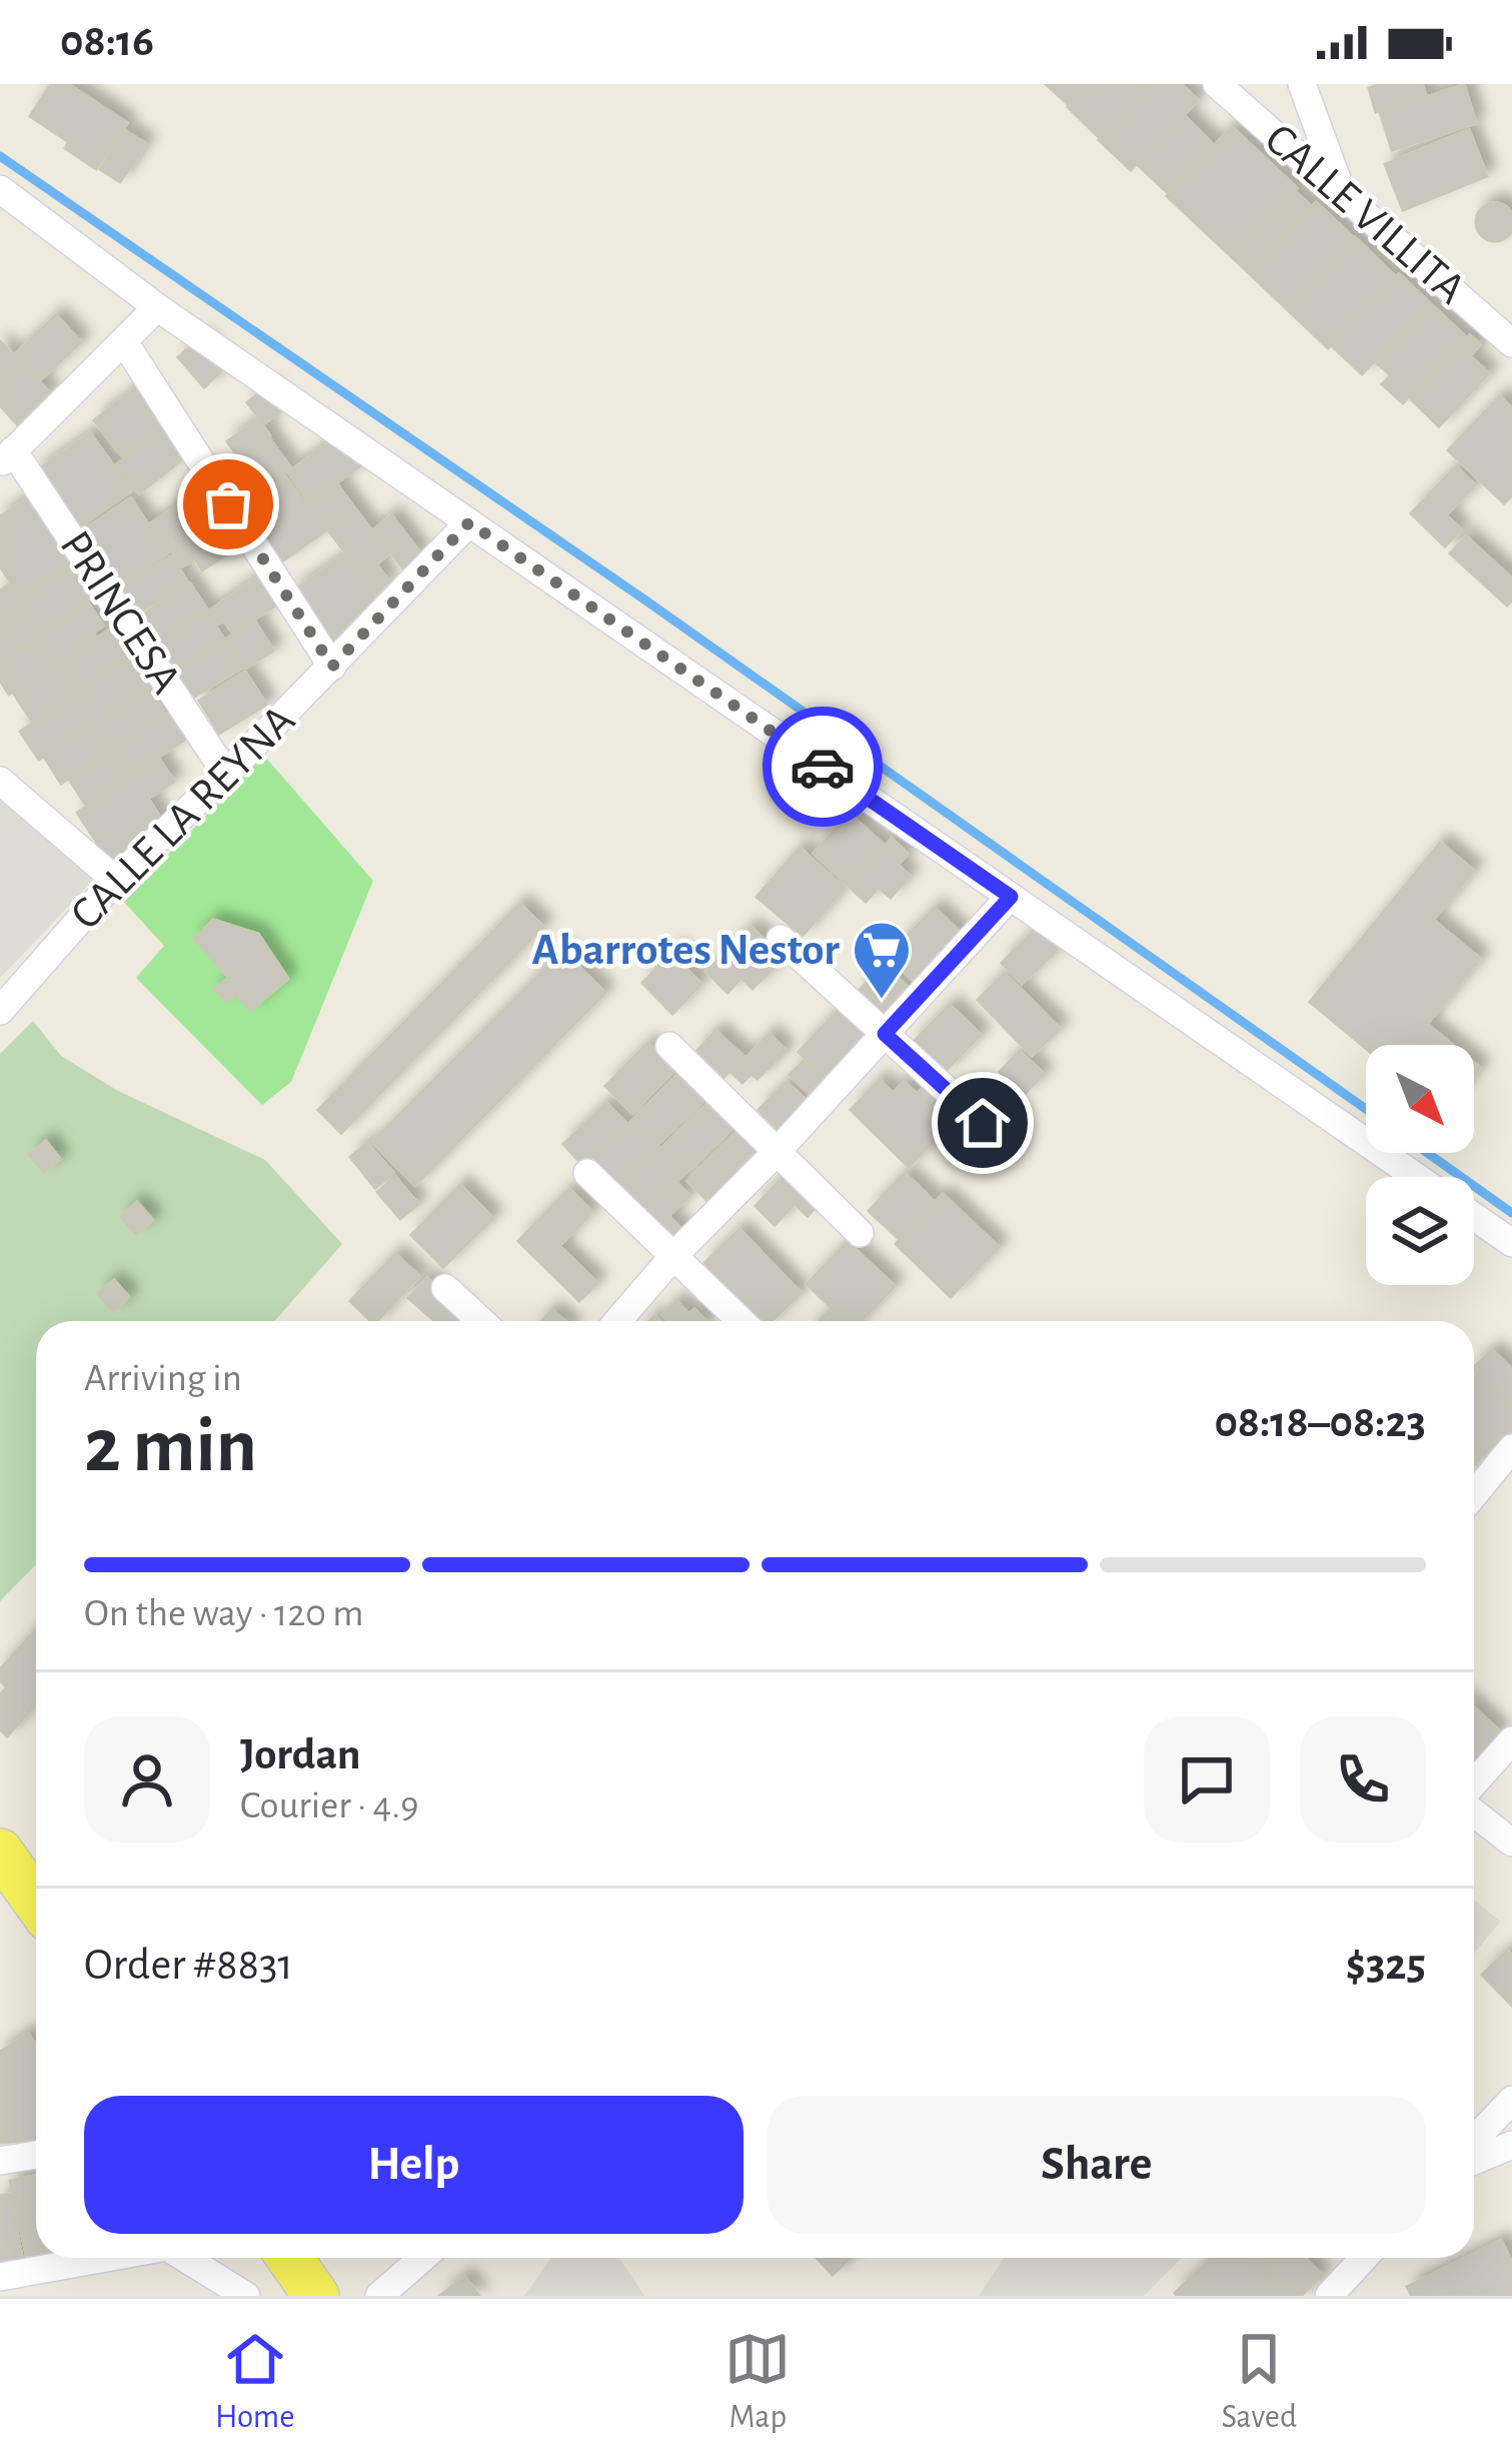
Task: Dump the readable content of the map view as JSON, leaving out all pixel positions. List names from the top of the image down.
{
  "streets": {
    "street": ["CALLE VILLITA", "PRINCESA", "CALLE LA REYNA"]
  },
  "crossings": [
    ["PRINCESA", "CALLE LA REYNA"]
  ],
  "places": {
    "supermarket": ["Abarrotes Nestor"]
  },
  "north": "bottom right",
  "page": {
    "status": "08:16",
    "heading": ["2 min", "Arriving in", "08:18–08:23"],
    "panel": [
      "Jordan",
      "Courier · 4.9",
      "Order #8831",
      "$325"
    ],
    "bar": "On the way · 120 m",
    "buttons": ["Help", "Share"],
    "tabs": ["Home", "Map", "Saved"]
  }
}
